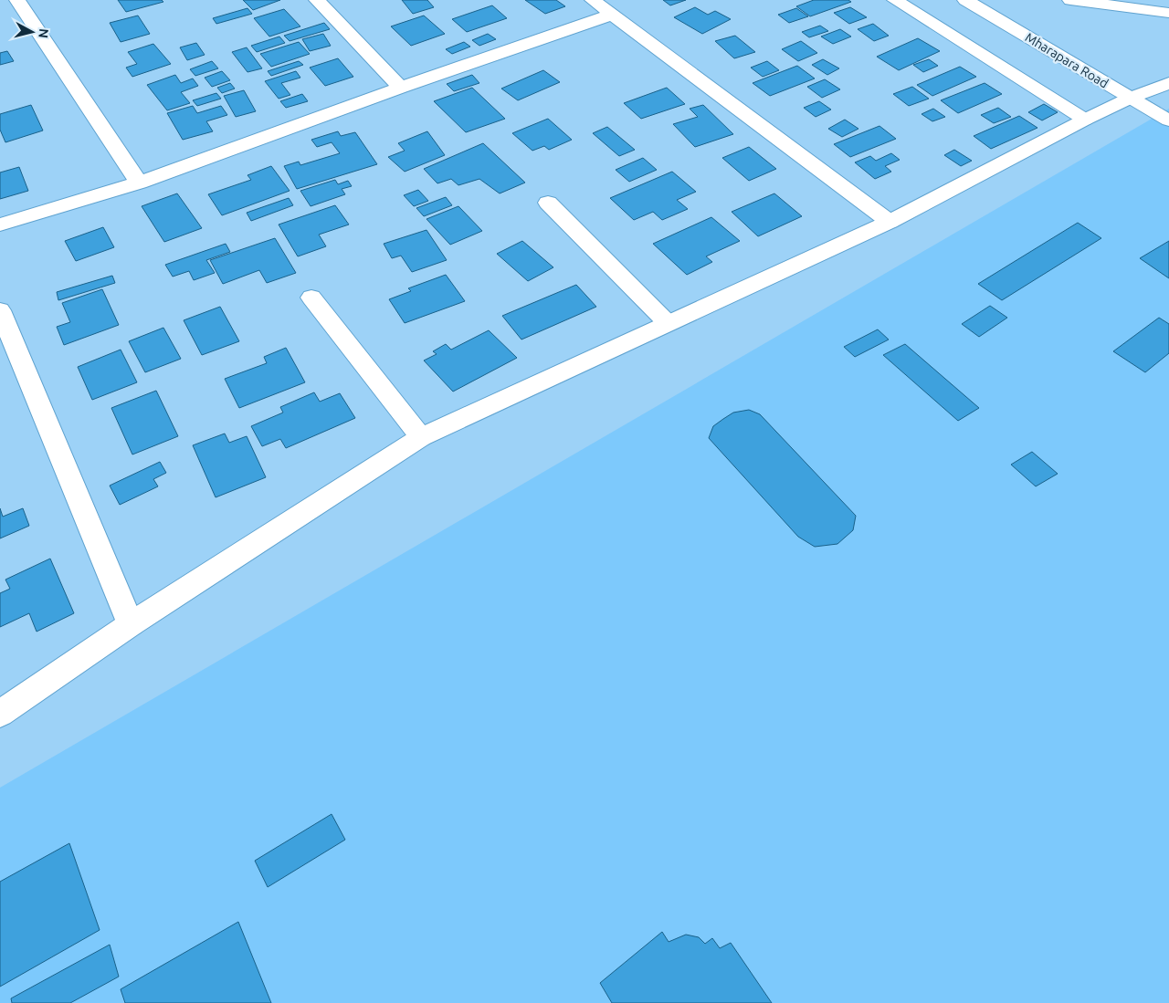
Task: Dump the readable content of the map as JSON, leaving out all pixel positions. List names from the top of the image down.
{
  "streets": {
    "street": ["Mharapara Road"]
  },
  "north": "right"
}
